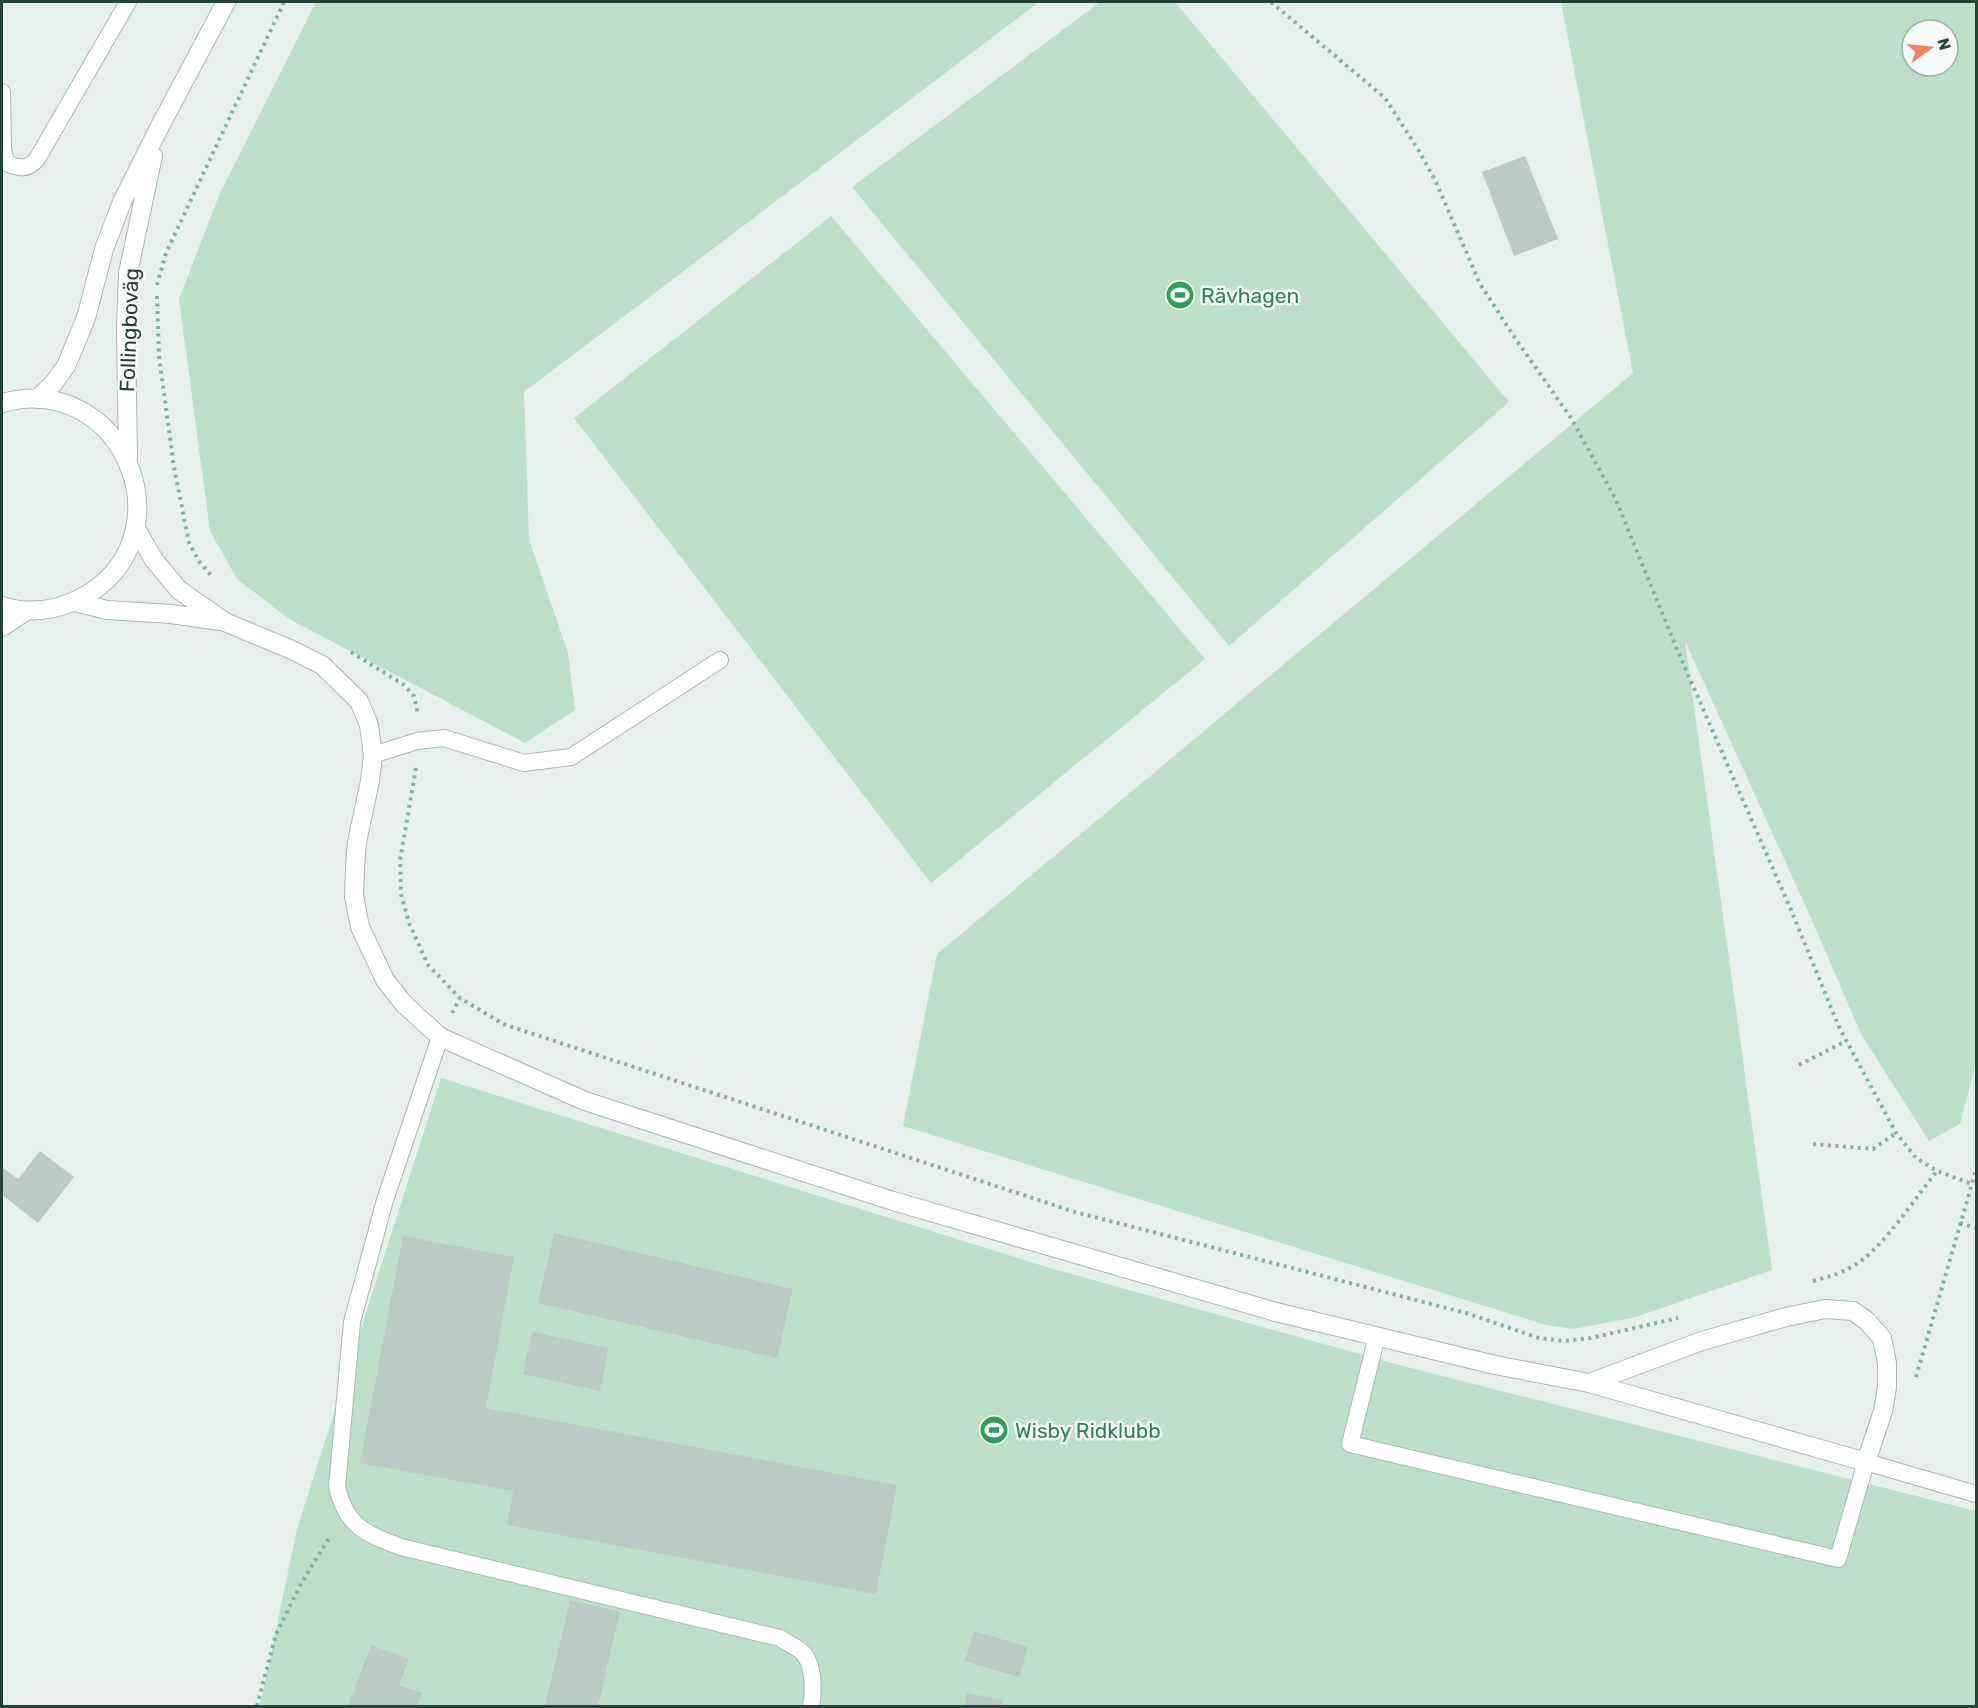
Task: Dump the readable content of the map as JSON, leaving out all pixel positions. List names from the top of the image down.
{
  "streets": {
    "street": ["Follingboväg"]
  },
  "places": {
    "sports": ["Rävhagen", "Wisby Ridklubb"]
  },
  "north": "right"
}
